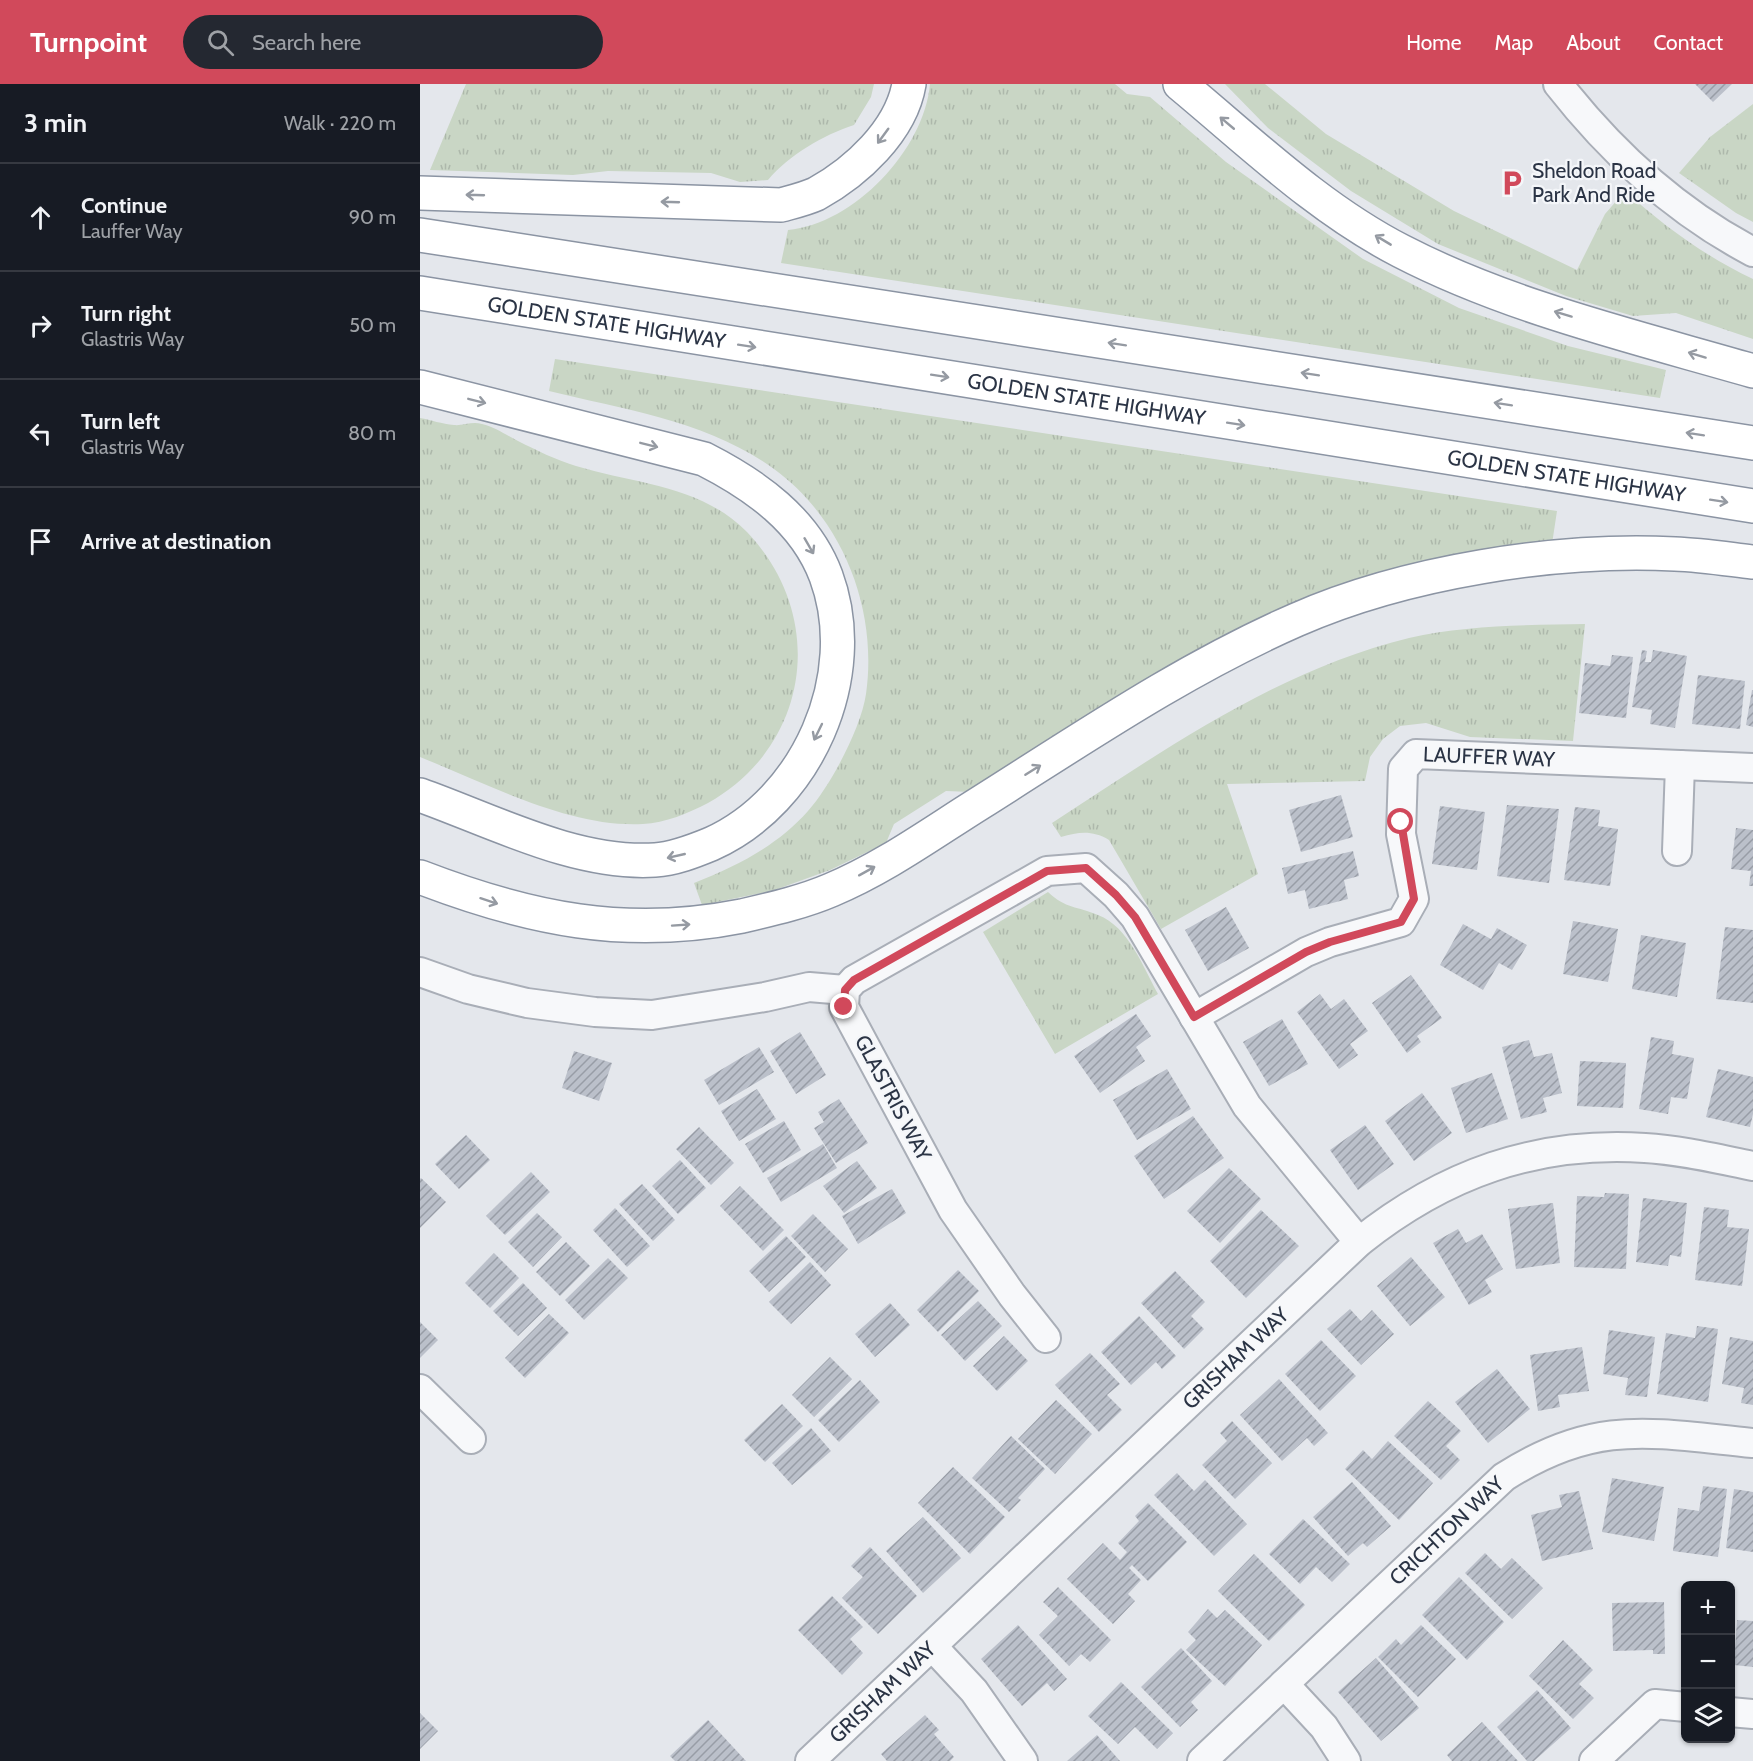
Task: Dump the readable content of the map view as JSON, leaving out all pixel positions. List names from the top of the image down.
{
  "streets": {
    "highway": ["GOLDEN STATE HIGHWAY"],
    "street": [
      "LAUFFER WAY",
      "GLASTRIS WAY",
      "GRISHAM WAY",
      "CRICHTON WAY"
    ]
  },
  "places": {
    "parking": ["Sheldon Road Park And Ride"]
  },
  "page": {
    "header": "Turnpoint",
    "search": "Search here",
    "nav": [
      "Home",
      "Map",
      "About",
      "Contact"
    ],
    "heading": ["3 min", "Walk · 220 m"],
    "list": [
      ["Continue", "Lauffer Way", "90 m"],
      ["Turn right", "Glastris Way", "50 m"],
      ["Turn left", "Glastris Way", "80 m"],
      "Arrive at destination"
    ],
    "map_buttons": ["+", "−"]
  }
}
